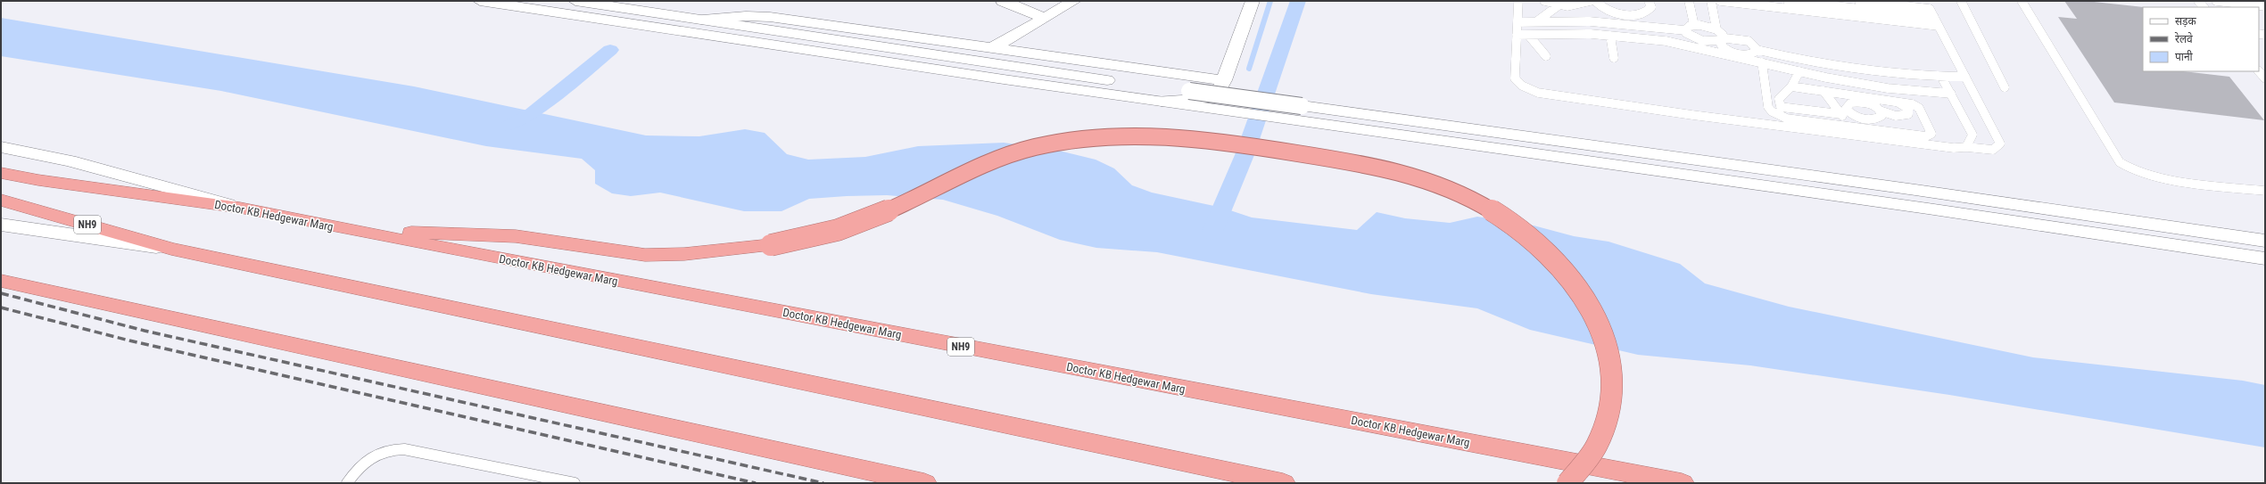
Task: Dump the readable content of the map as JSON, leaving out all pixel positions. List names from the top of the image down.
{
  "streets": {
    "highway": ["Doctor KB Hedgewar Marg", "NH9"]
  },
  "legend": ["सड़क", "रेलवे", "पानी"]
}
